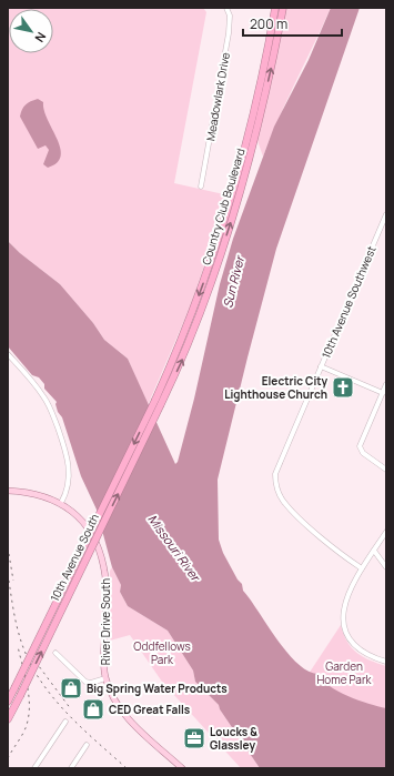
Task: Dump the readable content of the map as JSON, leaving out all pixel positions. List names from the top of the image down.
{
  "streets": {
    "highway": ["Country Club Boulevard", "10th Avenue South"],
    "main road": ["River Drive South"],
    "street": ["Meadowlark Drive", "10th Avenue Southwest"]
  },
  "crossings": [
    ["Country Club Boulevard", "10th Avenue South"]
  ],
  "water": ["Sun River", "Missouri River"],
  "parks": ["Oddfellows Park", "Garden Home Park"],
  "places": {
    "church": ["Electric City Lighthouse Church"],
    "shop": ["Big Spring Water Products", "CED Great Falls"],
    "office": ["Loucks & Glassley"]
  },
  "scale_bar": "200 m",
  "north": "bottom right"
}
